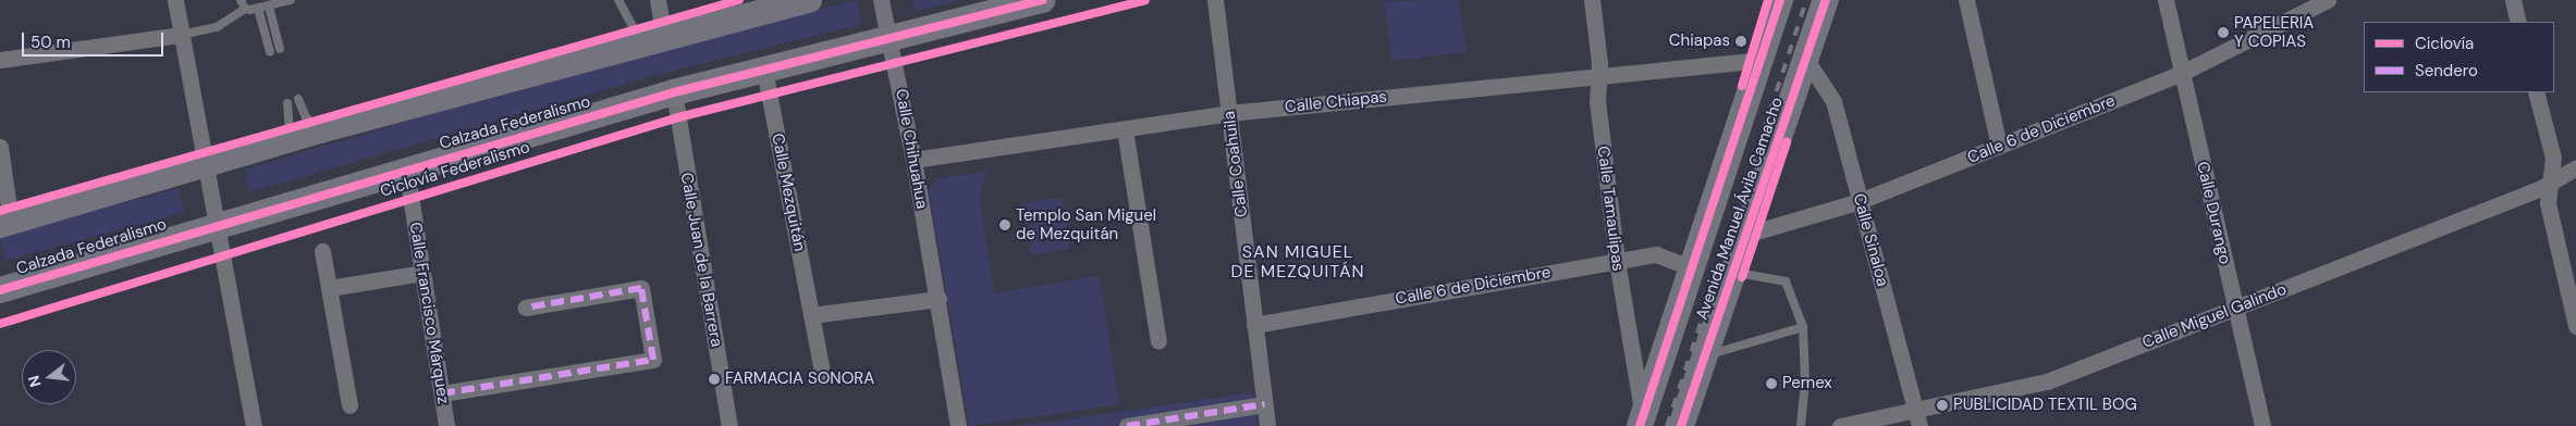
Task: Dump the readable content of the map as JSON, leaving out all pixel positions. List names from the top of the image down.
{
  "streets": {
    "main road": ["Calzada Federalismo", "Avenida Manuel Ávila Camacho"],
    "street": [
      "Calle Chiapas",
      "Calle 6 de Diciembre",
      "Calle Chihuahua",
      "Calle Coahuila",
      "Calle Mezquitán",
      "Calle Tamaulipas",
      "Calle Durango",
      "Calle Sinaloa",
      "Calle Juan de la Barrera",
      "Calle Francisco Márquez",
      "Calle Miguel Galindo"
    ],
    "cycle path": ["Ciclovía Federalismo"]
  },
  "crossings": [
    ["Calle Chiapas", "Calle Chihuahua"],
    ["Calle Chiapas", "Calle Coahuila"],
    ["Calle Chiapas", "Calle Tamaulipas"],
    ["Calle Chiapas", "Avenida Manuel Ávila Camacho"],
    ["Calzada Federalismo", "Calle Chihuahua"],
    ["Calzada Federalismo", "Calle Mezquitán"],
    ["Calzada Federalismo", "Calle Juan de la Barrera"],
    ["Calzada Federalismo", "Calle Francisco Márquez"],
    ["Calle 6 de Diciembre", "Calle Coahuila"],
    ["Calle 6 de Diciembre", "Calle Tamaulipas"],
    ["Calle 6 de Diciembre", "Avenida Manuel Ávila Camacho"],
    ["Calle 6 de Diciembre", "Calle Durango"],
    ["Calle 6 de Diciembre", "Calle Sinaloa"],
    ["Calle Tamaulipas", "Avenida Manuel Ávila Camacho"],
    ["Avenida Manuel Ávila Camacho", "Calle Sinaloa"],
    ["Calle Durango", "Calle Miguel Galindo"],
    ["Calle Sinaloa", "Calle Miguel Galindo"]
  ],
  "districts": ["SAN MIGUEL DE MEZQUITÁN"],
  "places": [
    "PAPELERIA Y COPIAS",
    "Chiapas",
    "Templo San Miguel de Mezquitán",
    "FARMACIA SONORA",
    "Pemex",
    "PUBLICIDAD TEXTIL BOG"
  ],
  "legend": ["Ciclovía", "Sendero"],
  "scale_bar": "50 m",
  "north": "left"
}
